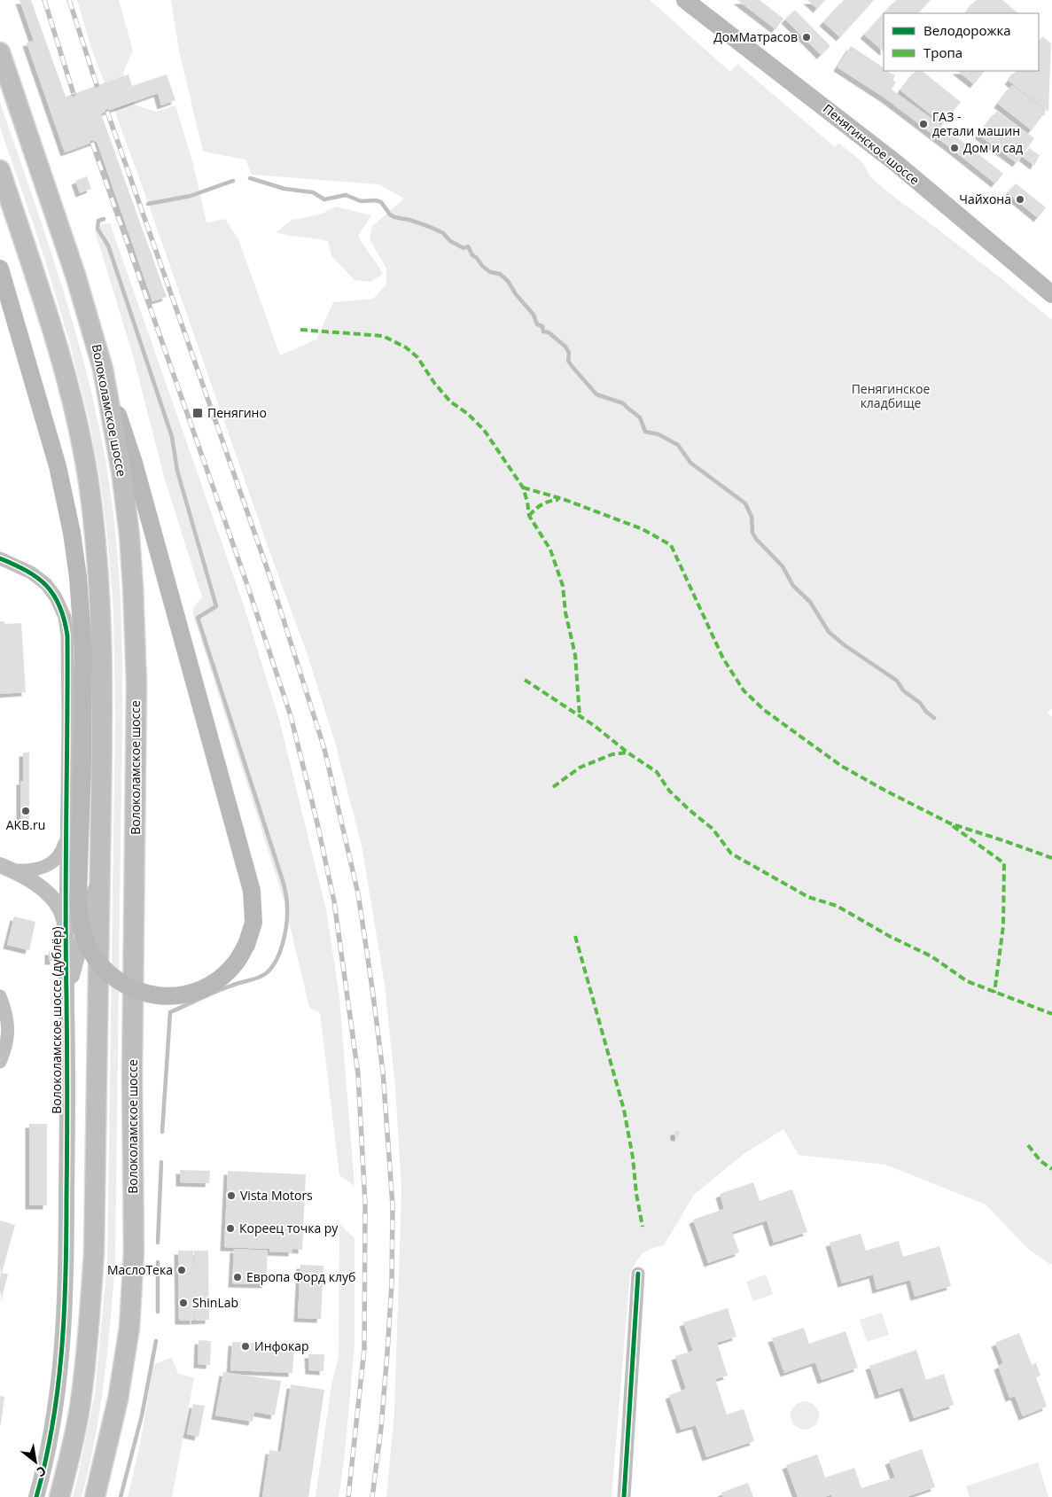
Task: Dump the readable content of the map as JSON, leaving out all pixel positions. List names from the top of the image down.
{
  "streets": {
    "main road": ["Пенягинское шоссе", "Волоколамское шоссе"],
    "street": ["Волоколамское шоссе (дублёр)"]
  },
  "parks": ["Пенягинское кладбище"],
  "places": {
    "other": [
      "ДомМатрасов",
      "ГАЗ - детали машин",
      "Дом и сад",
      "Чайхона",
      "AKB.ru",
      "Vista Motors",
      "Кореец точка ру",
      "МаслоТека",
      "Европа Форд клуб",
      "ShinLab",
      "Инфокар"
    ],
    "transit": ["Пенягино"]
  },
  "legend": ["Велодорожка", "Тропа"],
  "north": "bottom right"
}
